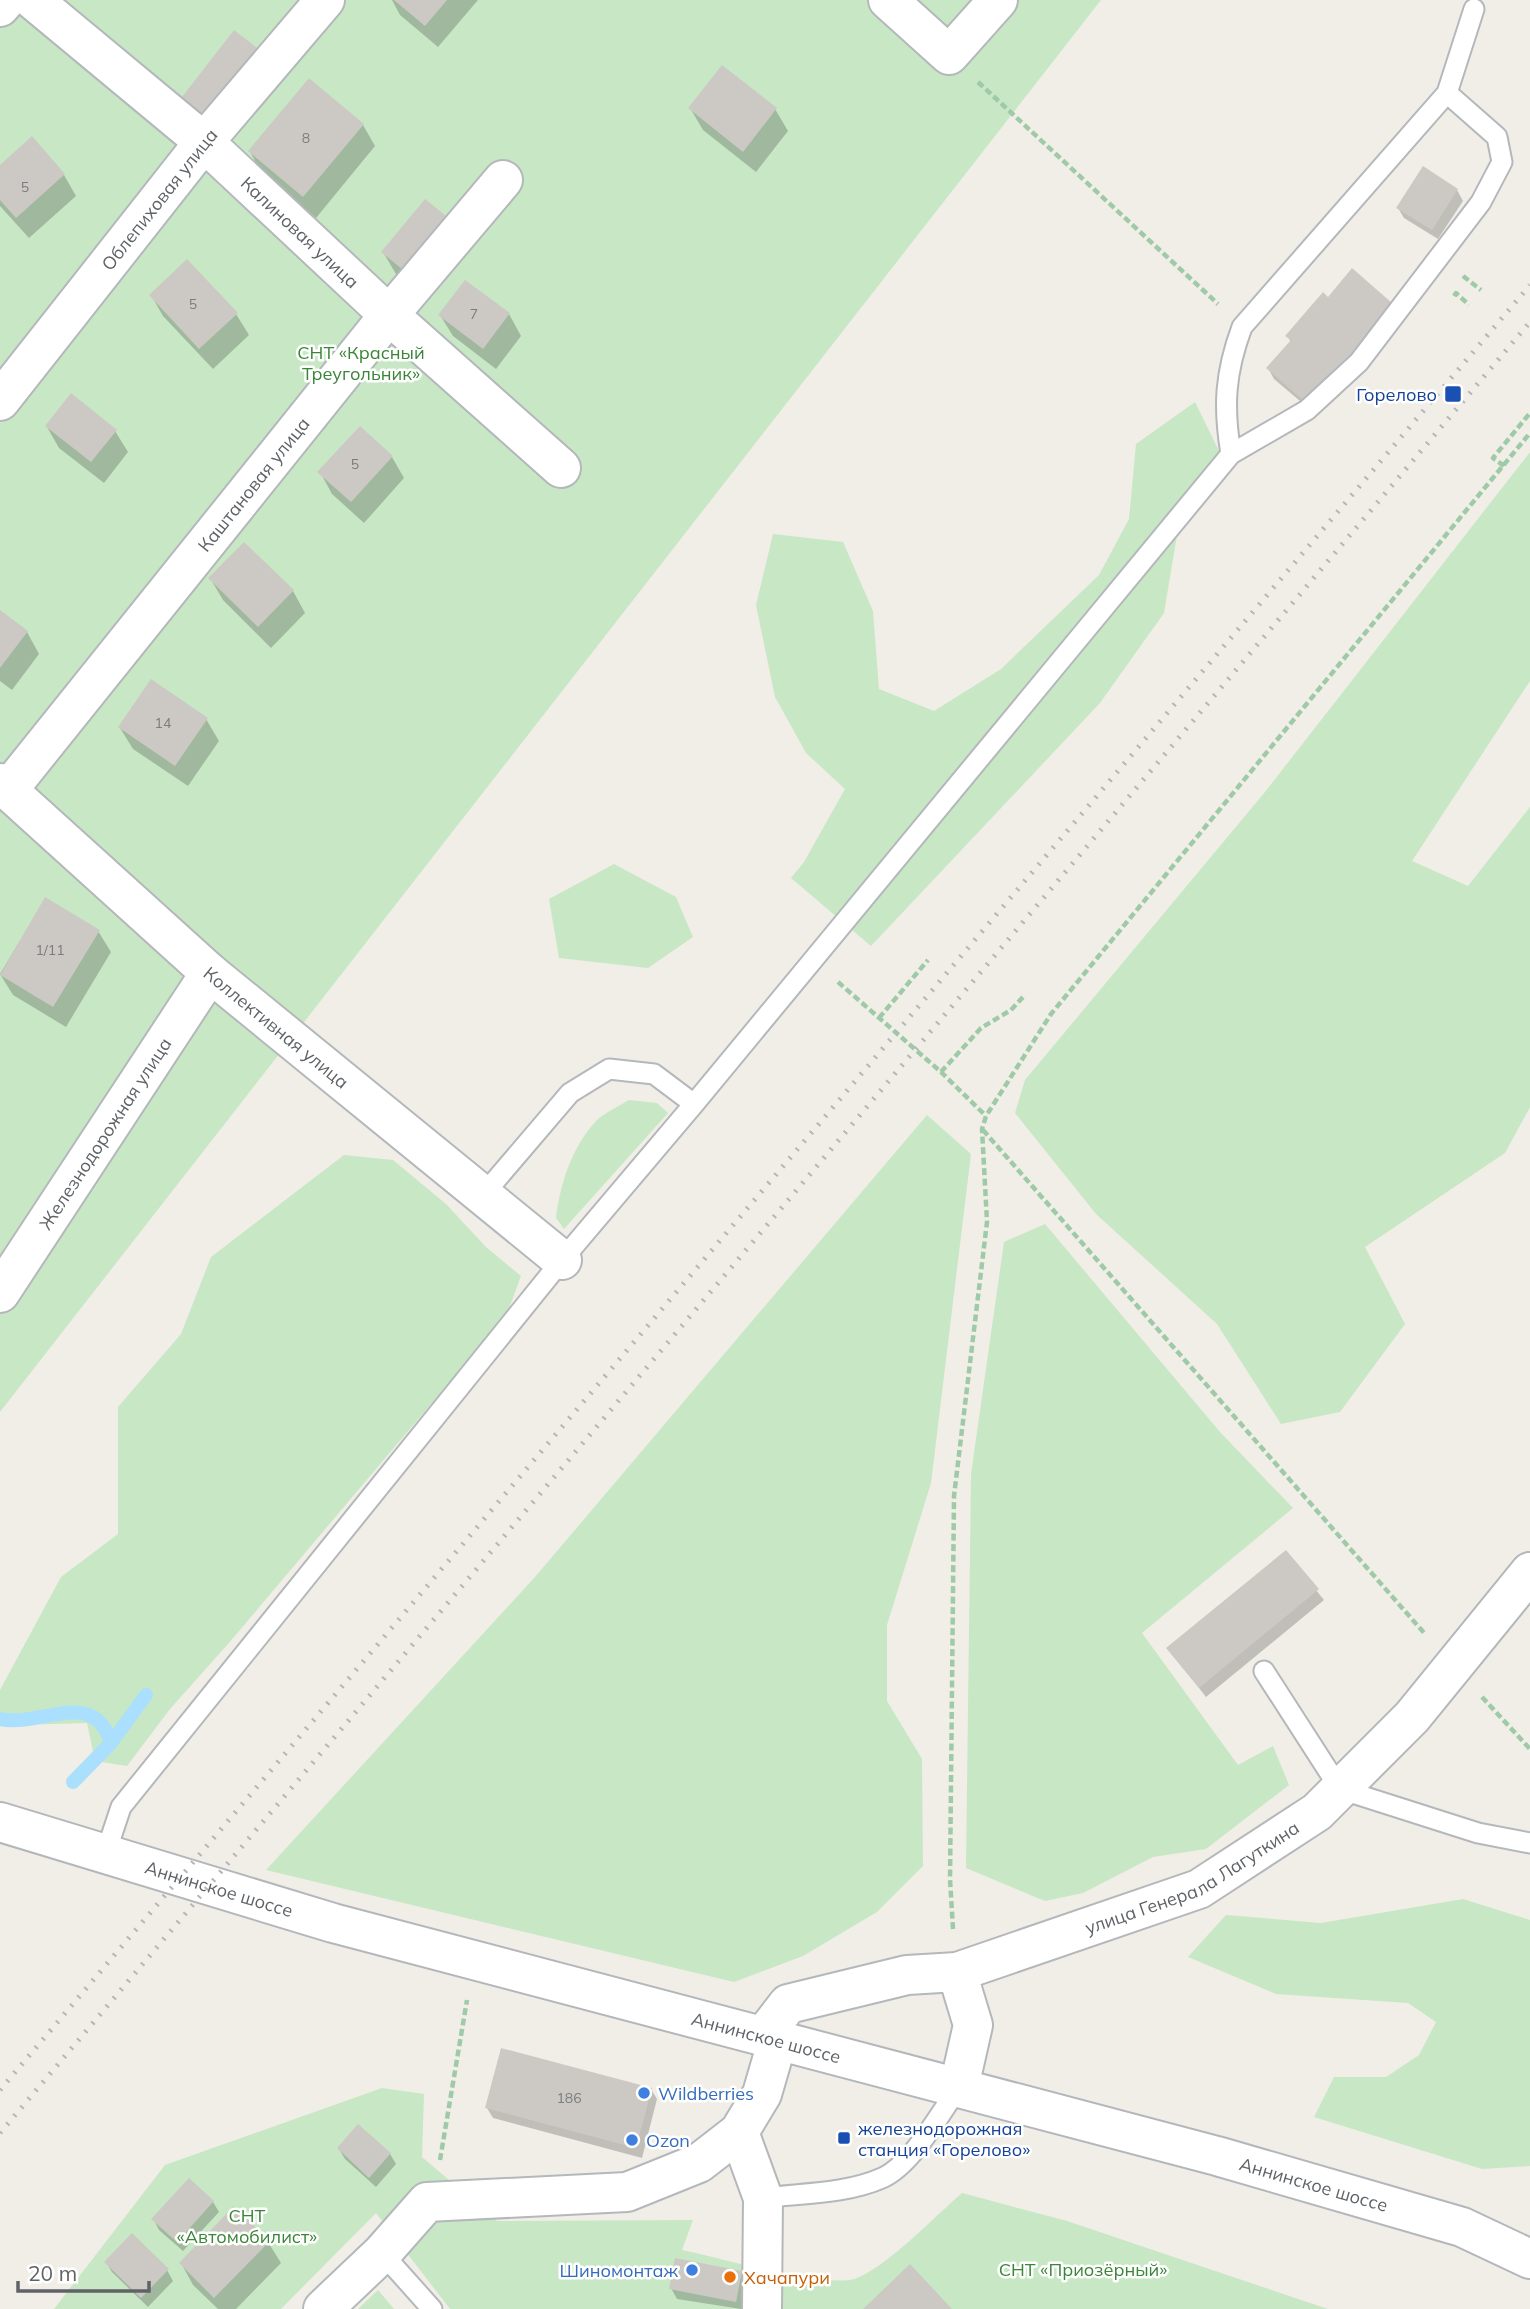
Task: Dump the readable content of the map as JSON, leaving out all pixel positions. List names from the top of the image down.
{
  "streets": {
    "street": [
      "Облепиховая улица",
      "Калиновая улица",
      "Каштановая улица",
      "Коллективная улица",
      "Железнодорожная улица",
      "улица Генерала Лагуткина",
      "Аннинское шоссе"
    ]
  },
  "crossings": [
    ["Облепиховая улица", "Калиновая улица"],
    ["Калиновая улица", "Каштановая улица"],
    ["Каштановая улица", "Коллективная улица"],
    ["Коллективная улица", "Железнодорожная улица"],
    ["улица Генерала Лагуткина", "Аннинское шоссе"]
  ],
  "parks": ["СНТ «Красный Треугольник»", "СНТ «Автомобилист»", "СНТ «Приозёрный»"],
  "places": {
    "transit": ["Горелово", "железнодорожная станция «Горелово»"],
    "other": [
      "Wildberries",
      "Ozon",
      "Шиномонтаж",
      "Хачапури"
    ]
  },
  "house_numbers": [
    "8",
    "5",
    "5",
    "7",
    "5",
    "14",
    "1/11",
    "186"
  ],
  "scale_bar": "20 m"
}
